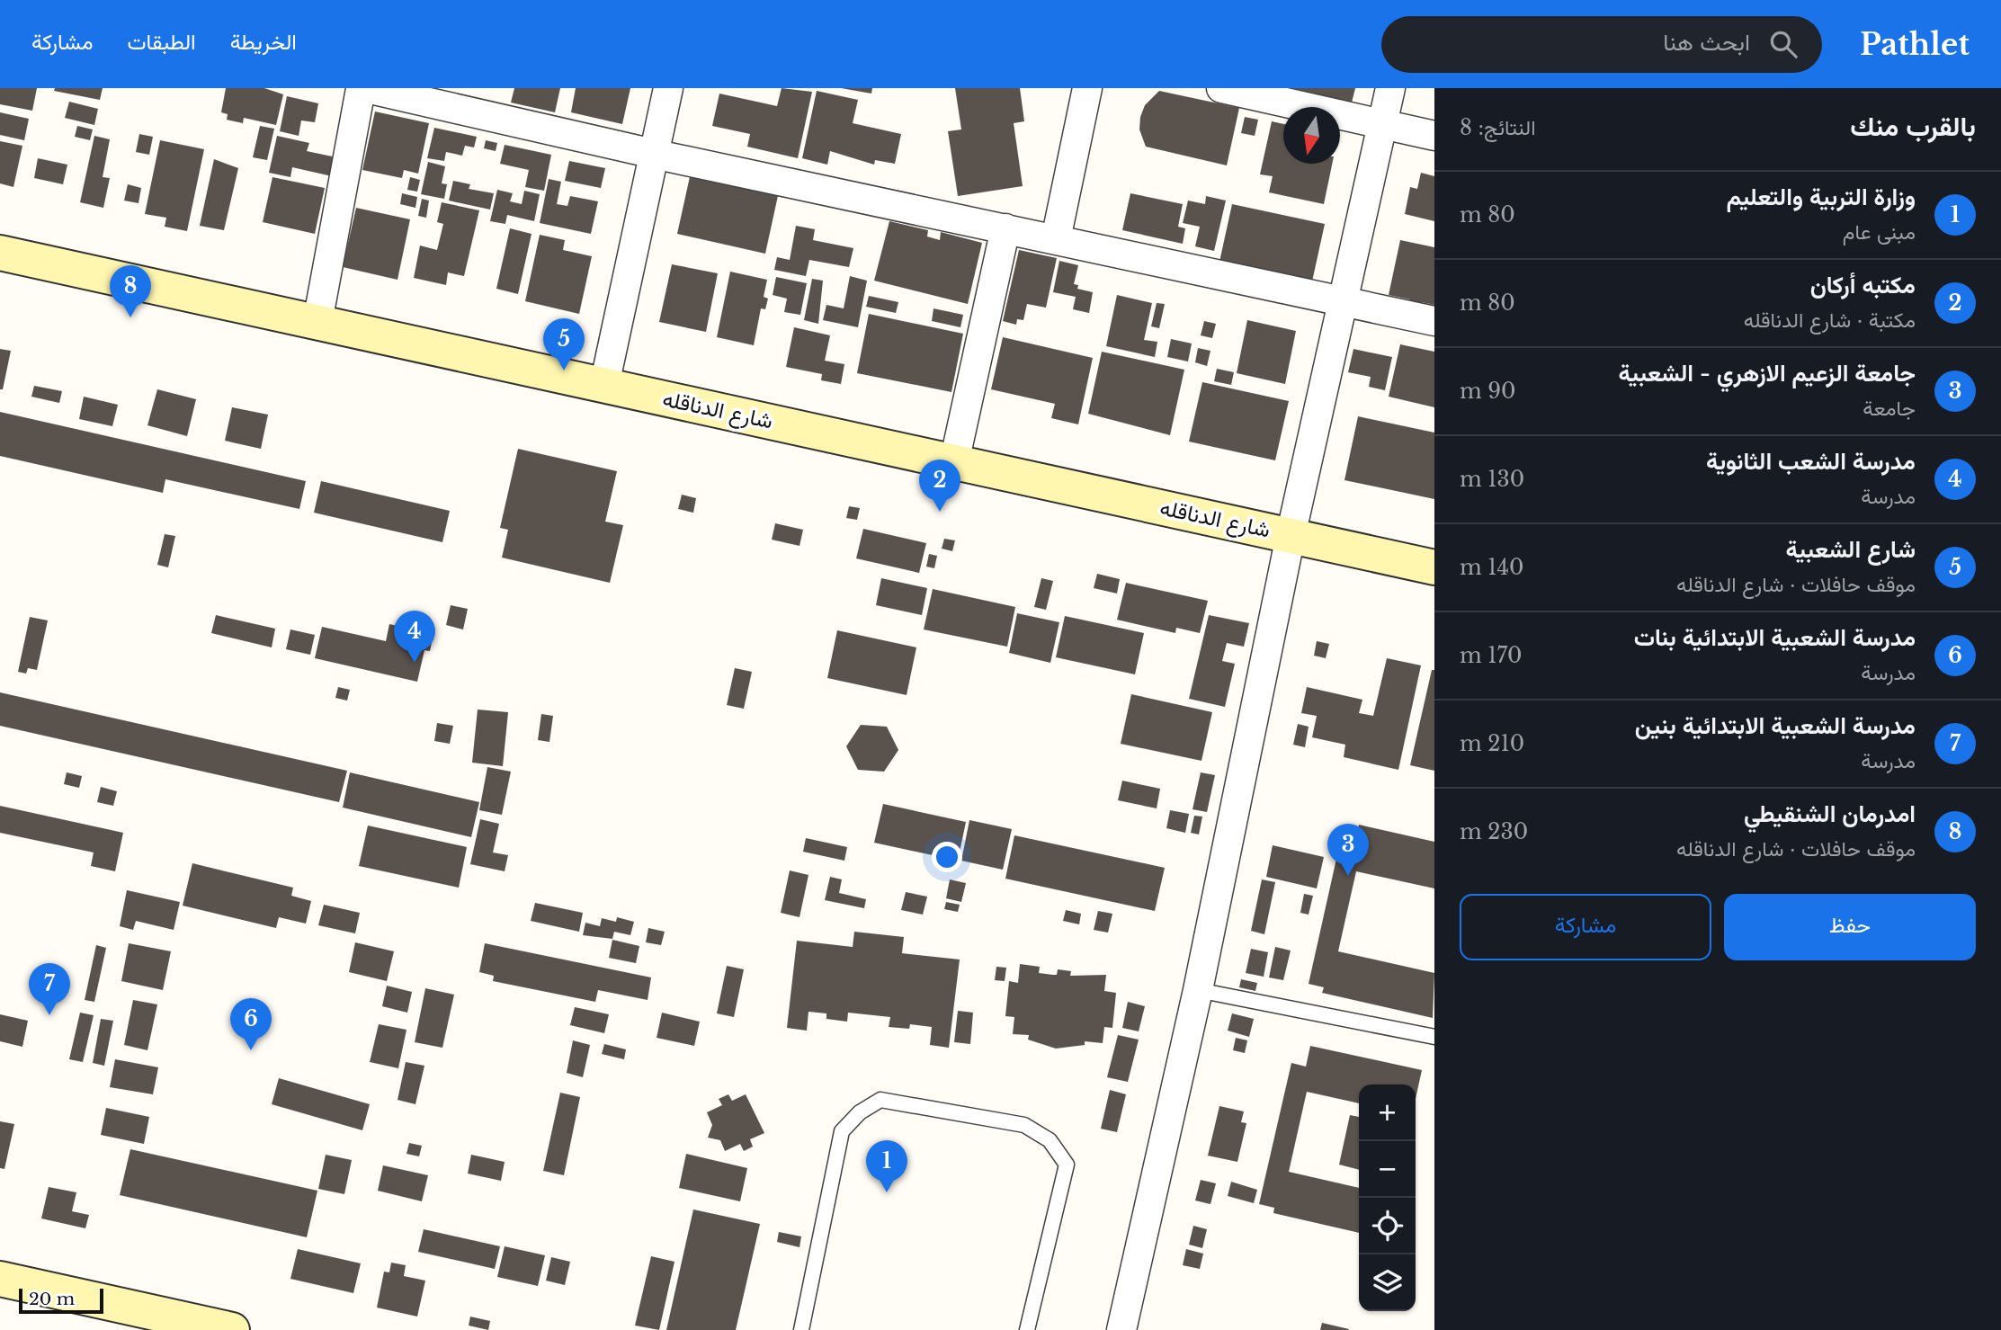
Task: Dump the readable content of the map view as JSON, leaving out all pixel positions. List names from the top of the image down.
{
  "streets": {
    "street": ["شارع الدناقله"]
  },
  "scale_bar": "20 m",
  "north": "bottom",
  "page": {
    "header": "Pathlet",
    "search": "ابحث هنا",
    "nav": ["الخريطة", "الطبقات", "مشاركة"],
    "heading": ["بالقرب منك", "النتائج: 8"],
    "list": [
      {
        "mark": "1",
        "name": "وزارة التربية والتعليم",
        "note": "مبنى عام",
        "value": "80 m"
      },
      {
        "mark": "2",
        "name": "مكتبه أركان",
        "note": "مكتبة · شارع الدناقله",
        "value": "80 m"
      },
      {
        "mark": "3",
        "name": "جامعة الزعيم الازهري - الشعبية",
        "note": "جامعة",
        "value": "90 m"
      },
      {
        "mark": "4",
        "name": "مدرسة الشعب الثانوية",
        "note": "مدرسة",
        "value": "130 m"
      },
      {
        "mark": "5",
        "name": "شارع الشعبية",
        "note": "موقف حافلات · شارع الدناقله",
        "value": "140 m"
      },
      {
        "mark": "6",
        "name": "مدرسة الشعبية الابتدائية بنات",
        "note": "مدرسة",
        "value": "170 m"
      },
      {
        "mark": "7",
        "name": "مدرسة الشعبية الابتدائية بنين",
        "note": "مدرسة",
        "value": "210 m"
      },
      {
        "mark": "8",
        "name": "امدرمان الشنقيطي",
        "note": "موقف حافلات · شارع الدناقله",
        "value": "230 m"
      }
    ],
    "pins": [
      "8",
      "5",
      "2",
      "4",
      "3",
      "7",
      "6",
      "1"
    ],
    "buttons": ["حفظ", "مشاركة"],
    "map_buttons": ["+", "−"],
    "scale": "20 m"
  }
}
